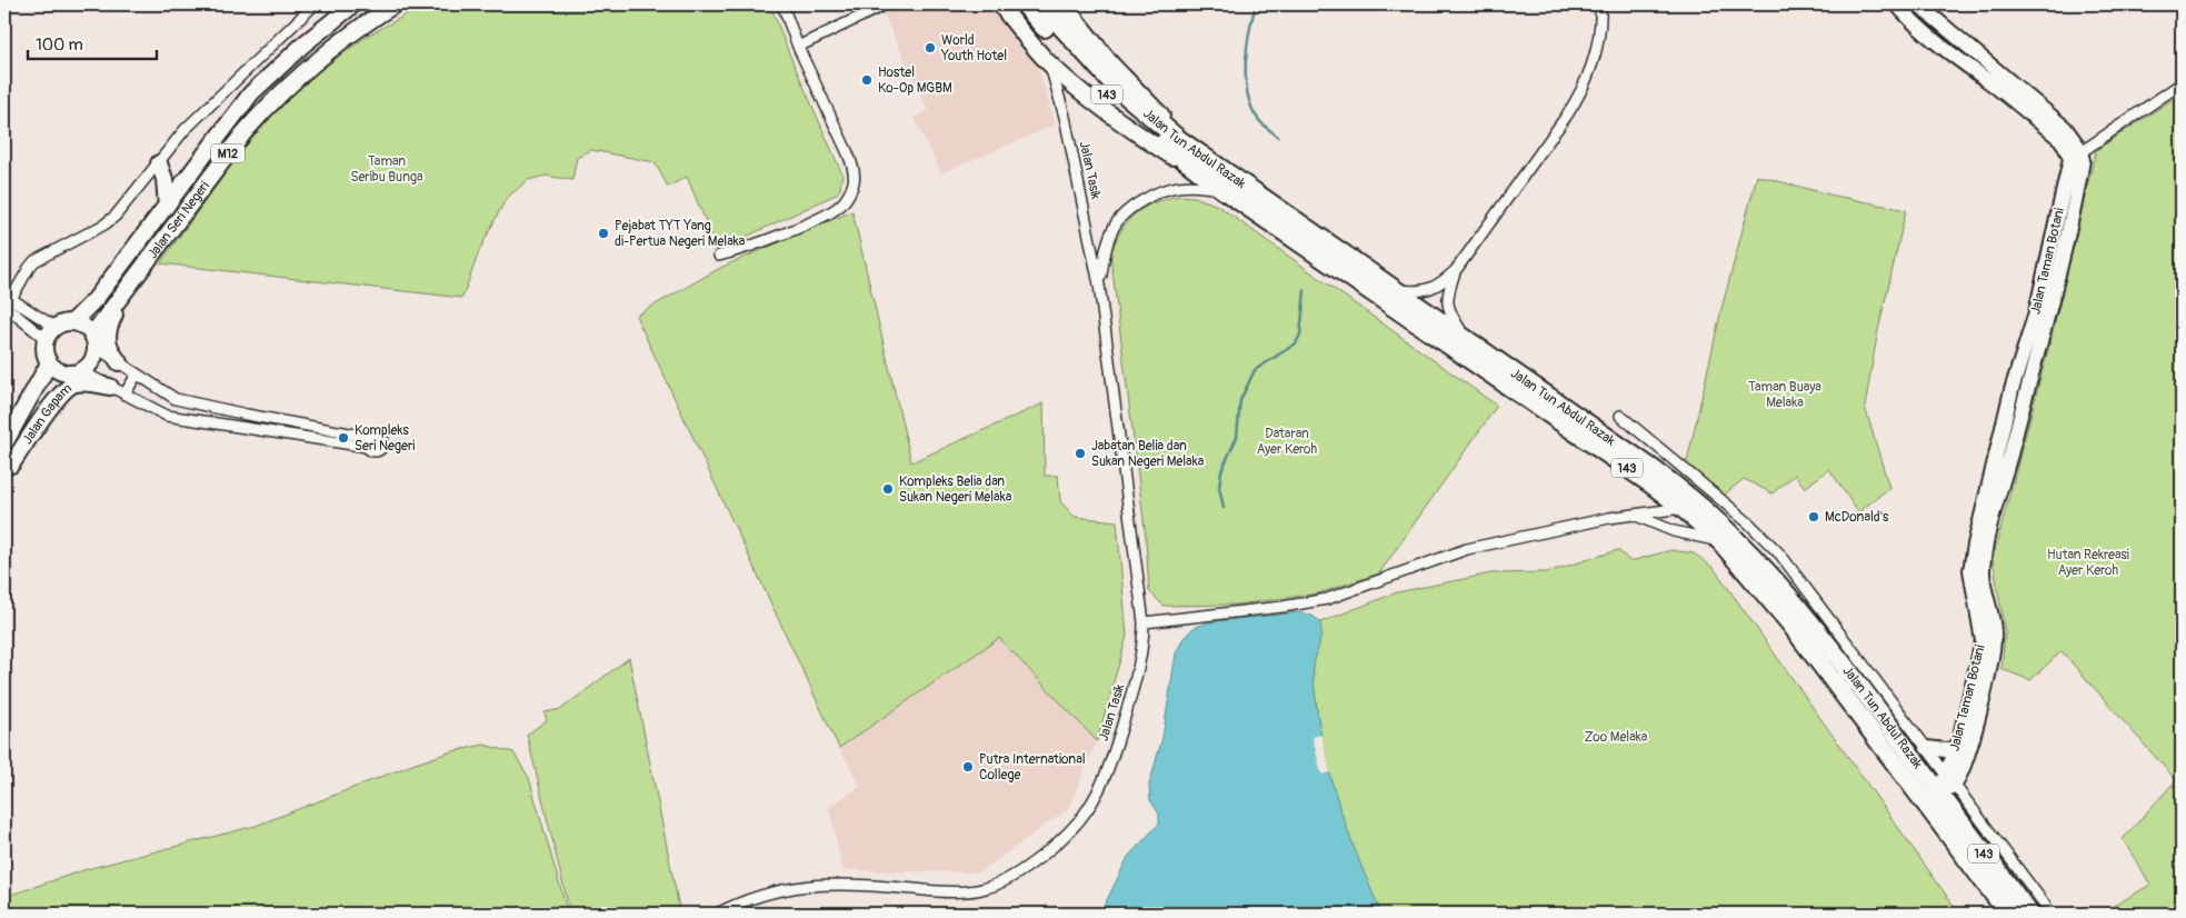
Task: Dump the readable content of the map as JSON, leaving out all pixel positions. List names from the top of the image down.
{
  "streets": {
    "highway": ["143", "Jalan Tun Abdul Razak"],
    "main road": ["M12", "Jalan Seri Negeri", "Jalan Gapam"],
    "street": ["Jalan Tasik", "Jalan Taman Botani"]
  },
  "crossings": [
    ["Jalan Tun Abdul Razak", "Jalan Tasik"],
    ["Jalan Tun Abdul Razak", "Jalan Taman Botani"],
    ["M12", "Jalan Seri Negeri"],
    ["M12", "Jalan Gapam"],
    ["Jalan Seri Negeri", "Jalan Gapam"]
  ],
  "parks": [
    "Taman Seribu Bunga",
    "Taman Buaya Melaka",
    "Dataran Ayer Keroh",
    "Hutan Rekreasi Ayer Keroh",
    "Zoo Melaka"
  ],
  "places": [
    "World Youth Hotel",
    "Hostel Ko-Op MGBM",
    "Pejabat TYT Yang di-Pertua Negeri Melaka",
    "Kompleks Seri Negeri",
    "Jabatan Belia dan Sukan Negeri Melaka",
    "Kompleks Belia dan Sukan Negeri Melaka",
    "McDonald's",
    "Putra International College"
  ],
  "scale_bar": "100 m"
}
